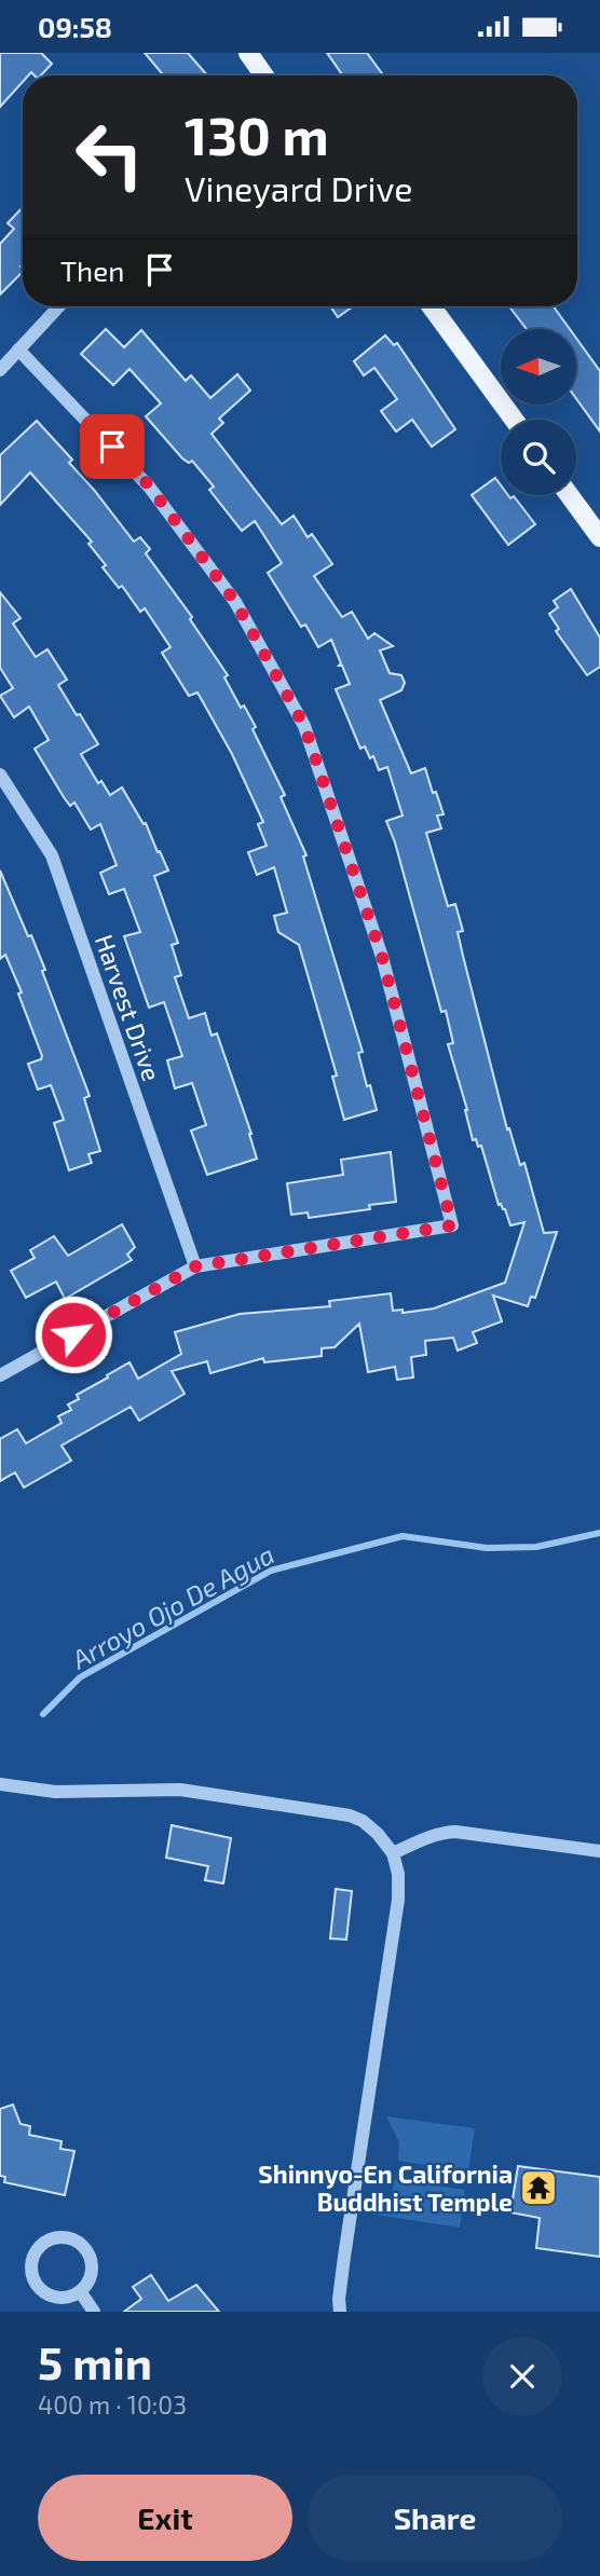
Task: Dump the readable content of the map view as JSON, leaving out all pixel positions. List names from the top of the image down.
{
  "streets": {
    "street": ["Harvest Drive"]
  },
  "water": ["Arroyo Ojo De Agua"],
  "places": {
    "temple": ["Shinnyo-En California Buddhist Temple"]
  },
  "north": "left",
  "page": {
    "status": "09:58",
    "turn": ["130 m", "Vineyard Drive"],
    "then": "Then",
    "heading": ["5 min", "400 m · 10:03"],
    "buttons": ["Exit", "Share"]
  }
}
